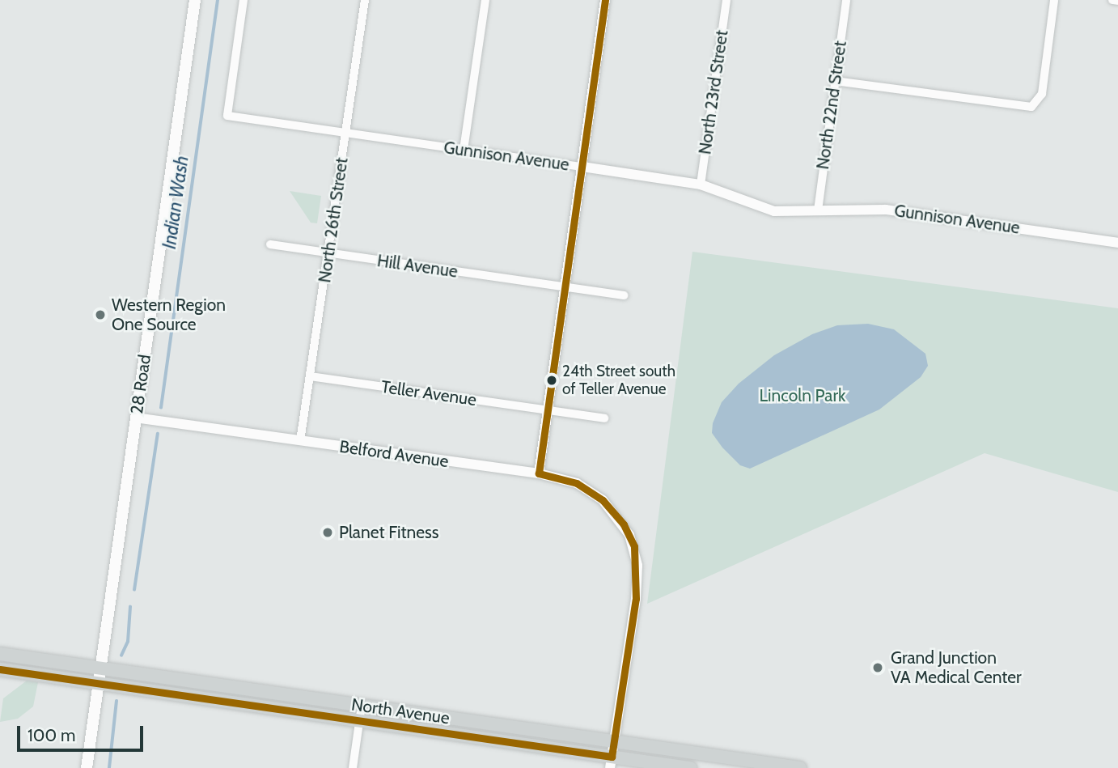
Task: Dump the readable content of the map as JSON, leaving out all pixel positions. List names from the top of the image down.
{
  "streets": {
    "main road": ["28 Road", "North Avenue"],
    "street": [
      "North 23rd Street",
      "North 22nd Street",
      "Gunnison Avenue",
      "North 26th Street",
      "Hill Avenue",
      "Teller Avenue",
      "Belford Avenue"
    ]
  },
  "crossings": [
    ["North 23rd Street", "Gunnison Avenue"],
    ["North 22nd Street", "Gunnison Avenue"],
    ["Gunnison Avenue", "North 26th Street"],
    ["North 26th Street", "Hill Avenue"],
    ["North 26th Street", "Teller Avenue"],
    ["North 26th Street", "Belford Avenue"],
    ["28 Road", "Belford Avenue"],
    ["28 Road", "North Avenue"],
    ["Belford Avenue", "North Avenue"]
  ],
  "water": ["Indian Wash"],
  "parks": ["Lincoln Park"],
  "places": [
    "Western Region One Source",
    "24th Street south of Teller Avenue",
    "Planet Fitness",
    "Grand Junction VA Medical Center"
  ],
  "scale_bar": "100 m"
}
